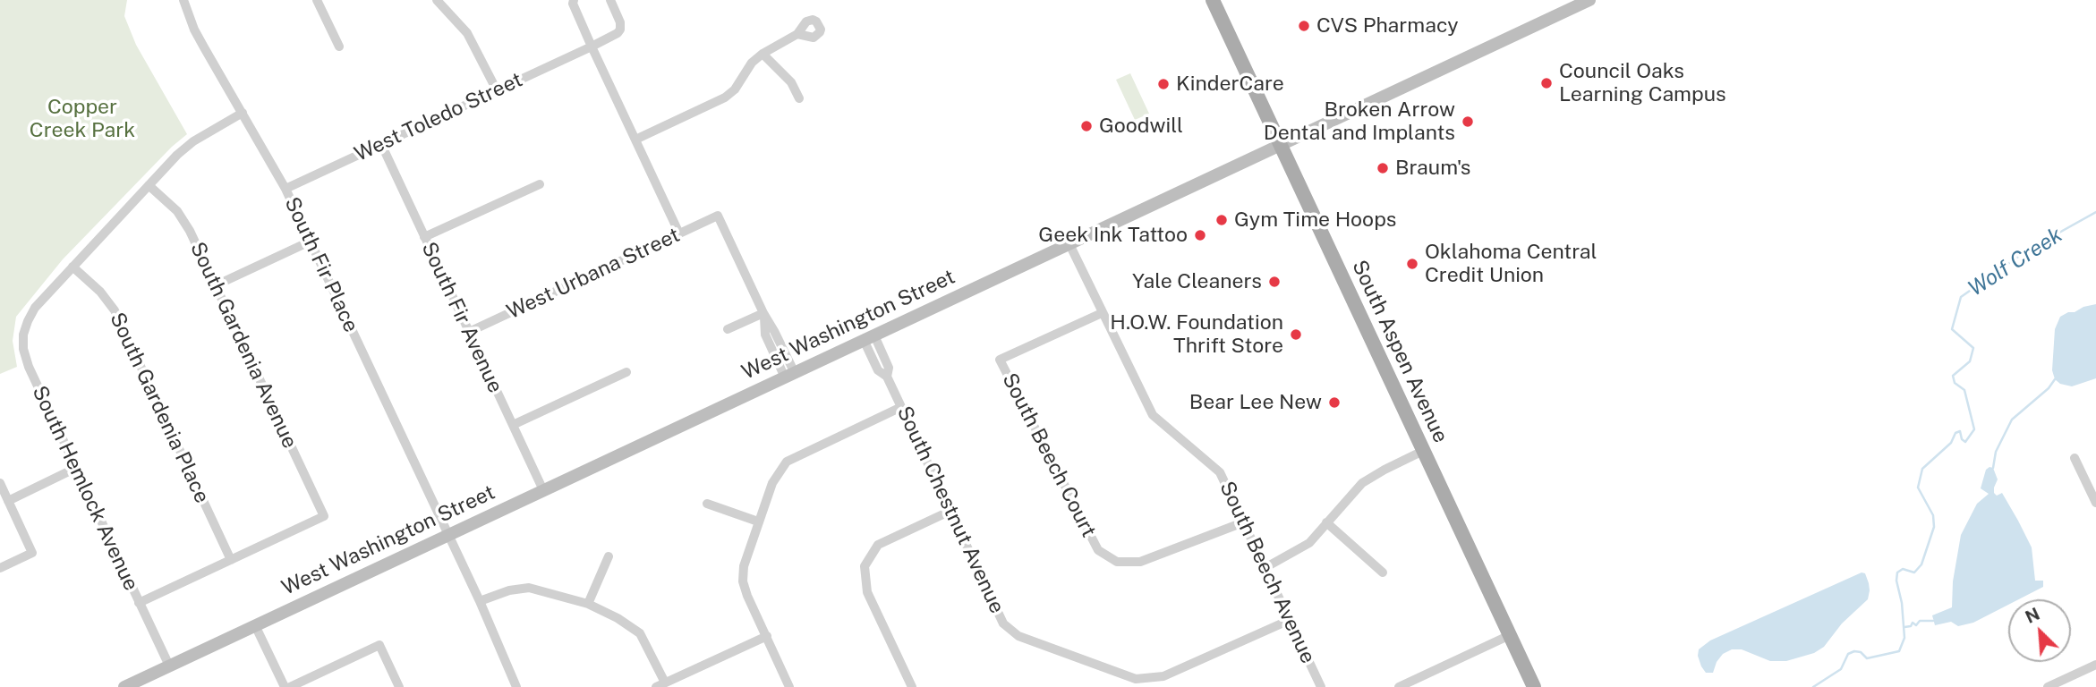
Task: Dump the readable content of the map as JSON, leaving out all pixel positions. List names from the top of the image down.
{
  "streets": {
    "main road": ["West Washington Street", "South Aspen Avenue"],
    "street": [
      "West Toledo Street",
      "South Fir Place",
      "West Urbana Street",
      "South Fir Avenue",
      "South Gardenia Avenue",
      "South Gardenia Place",
      "South Beech Court",
      "South Hemlock Avenue",
      "South Chestnut Avenue",
      "South Beech Avenue"
    ]
  },
  "crossings": [
    ["West Toledo Street", "South Fir Place"],
    ["West Toledo Street", "South Fir Avenue"],
    ["South Fir Place", "West Washington Street"],
    ["West Urbana Street", "South Fir Avenue"],
    ["South Fir Avenue", "West Washington Street"],
    ["West Washington Street", "South Aspen Avenue"],
    ["West Washington Street", "South Hemlock Avenue"],
    ["West Washington Street", "South Chestnut Avenue"],
    ["West Washington Street", "South Beech Avenue"],
    ["South Gardenia Avenue", "South Gardenia Place"],
    ["South Gardenia Place", "South Hemlock Avenue"],
    ["South Beech Court", "South Beech Avenue"],
    ["South Chestnut Avenue", "South Beech Avenue"]
  ],
  "water": ["Wolf Creek"],
  "parks": ["Copper Creek Park"],
  "places": [
    "CVS Pharmacy",
    "Council Oaks Learning Campus",
    "KinderCare",
    "Broken Arrow Dental and Implants",
    "Goodwill",
    "Braum's",
    "Gym Time Hoops",
    "Geek Ink Tattoo",
    "Oklahoma Central Credit Union",
    "Yale Cleaners",
    "H.O.W. Foundation Thrift Store",
    "Bear Lee New"
  ],
  "north": "top left"
}
